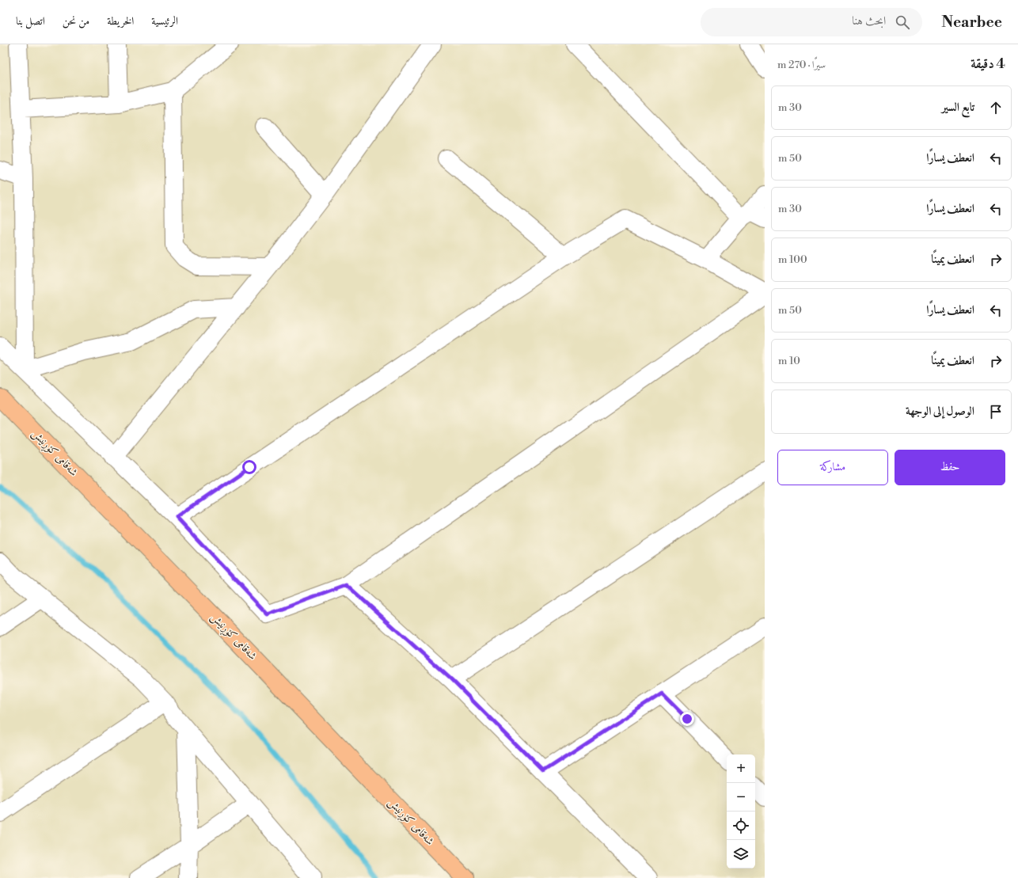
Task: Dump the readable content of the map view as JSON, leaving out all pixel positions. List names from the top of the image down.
{
  "streets": {
    "main road": ["شەقامی کۆڕنیش"]
  },
  "page": {
    "header": "Nearbee",
    "search": "ابحث هنا",
    "nav": [
      "الرئيسية",
      "الخريطة",
      "من نحن",
      "اتصل بنا"
    ],
    "heading": ["4 دقيقة", "سيرًا · 270 m"],
    "list": [
      ["تابع السير", "30 m"],
      ["انعطف يسارًا", "50 m"],
      ["انعطف يسارًا", "30 m"],
      ["انعطف يمينًا", "100 m"],
      ["انعطف يسارًا", "50 m"],
      ["انعطف يمينًا", "10 m"],
      "الوصول إلى الوجهة"
    ],
    "buttons": ["حفظ", "مشاركة"],
    "map_buttons": ["+", "−"]
  }
}
